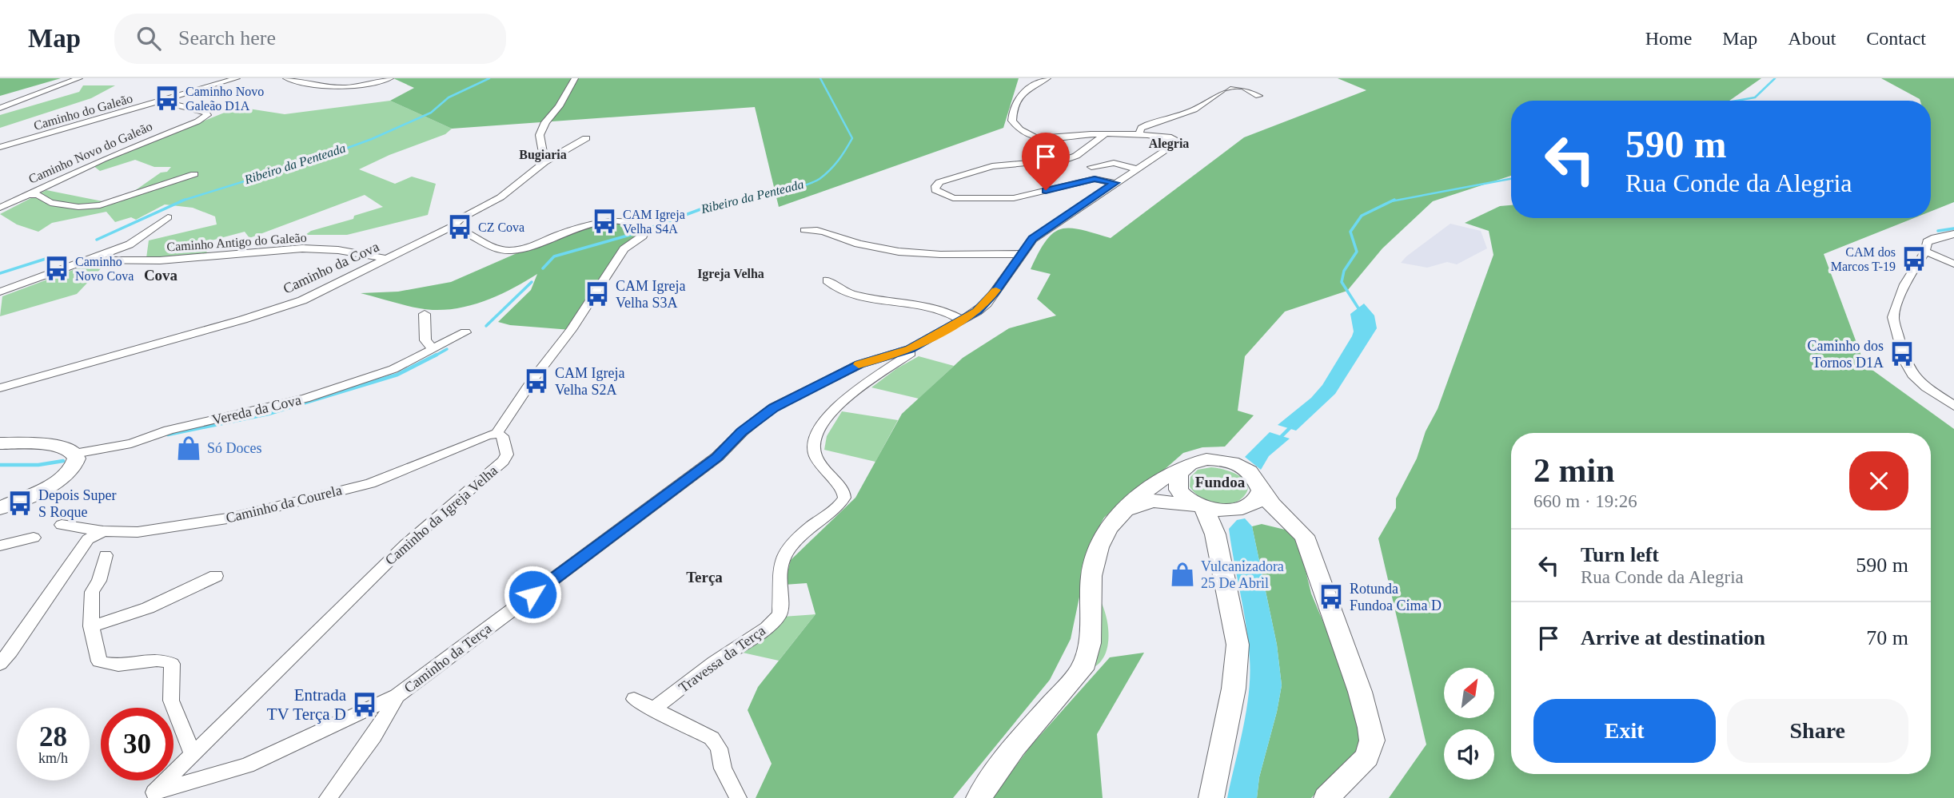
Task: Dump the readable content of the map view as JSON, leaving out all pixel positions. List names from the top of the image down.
{
  "streets": {
    "street": [
      "Caminho do Galeão",
      "Caminho Novo do Galeão",
      "Caminho Antigo do Galeão",
      "Caminho da Cova",
      "Vereda da Cova",
      "Caminho da Courela",
      "Caminho da Igreja Velha",
      "Caminho da Terça",
      "Travessa da Terça"
    ]
  },
  "crossings": [
    ["Caminho do Galeão", "Caminho Novo do Galeão"],
    ["Caminho Antigo do Galeão", "Caminho da Cova"],
    ["Caminho da Courela", "Caminho da Igreja Velha"],
    ["Caminho da Igreja Velha", "Caminho da Terça"],
    ["Caminho da Terça", "Travessa da Terça"]
  ],
  "districts": [
    "Alegria",
    "Bugiaria",
    "Igreja Velha",
    "Cova",
    "Fundoa",
    "Terça"
  ],
  "water": ["Ribeiro da Penteada"],
  "places": {
    "bus stop": [
      "Caminho Novo Galeão D1A",
      "CAM Igreja Velha S4A",
      "CZ Cova",
      "CAM dos Marcos T-19",
      "Caminho Novo Cova",
      "CAM Igreja Velha S3A",
      "Caminho dos Tornos D1A",
      "CAM Igreja Velha S2A",
      "Depois Super S Roque",
      "Rotunda Fundoa Cima D",
      "Entrada TV Terça D"
    ],
    "shop": ["Só Doces", "Vulcanizadora 25 De Abril"]
  },
  "north": "top right",
  "page": {
    "header": "Map",
    "search": "Search here",
    "nav": [
      "Home",
      "Map",
      "About",
      "Contact"
    ],
    "turn": ["590 m", "Rua Conde da Alegria"],
    "heading": ["2 min", "660 m · 19:26"],
    "list": [
      {
        "name": "Turn left",
        "note": "Rua Conde da Alegria",
        "value": "590 m"
      },
      {
        "name": "Arrive at destination",
        "value": "70 m"
      }
    ],
    "buttons": ["Exit", "Share"],
    "speed": "28 km/h",
    "limit": "30"
  }
}
